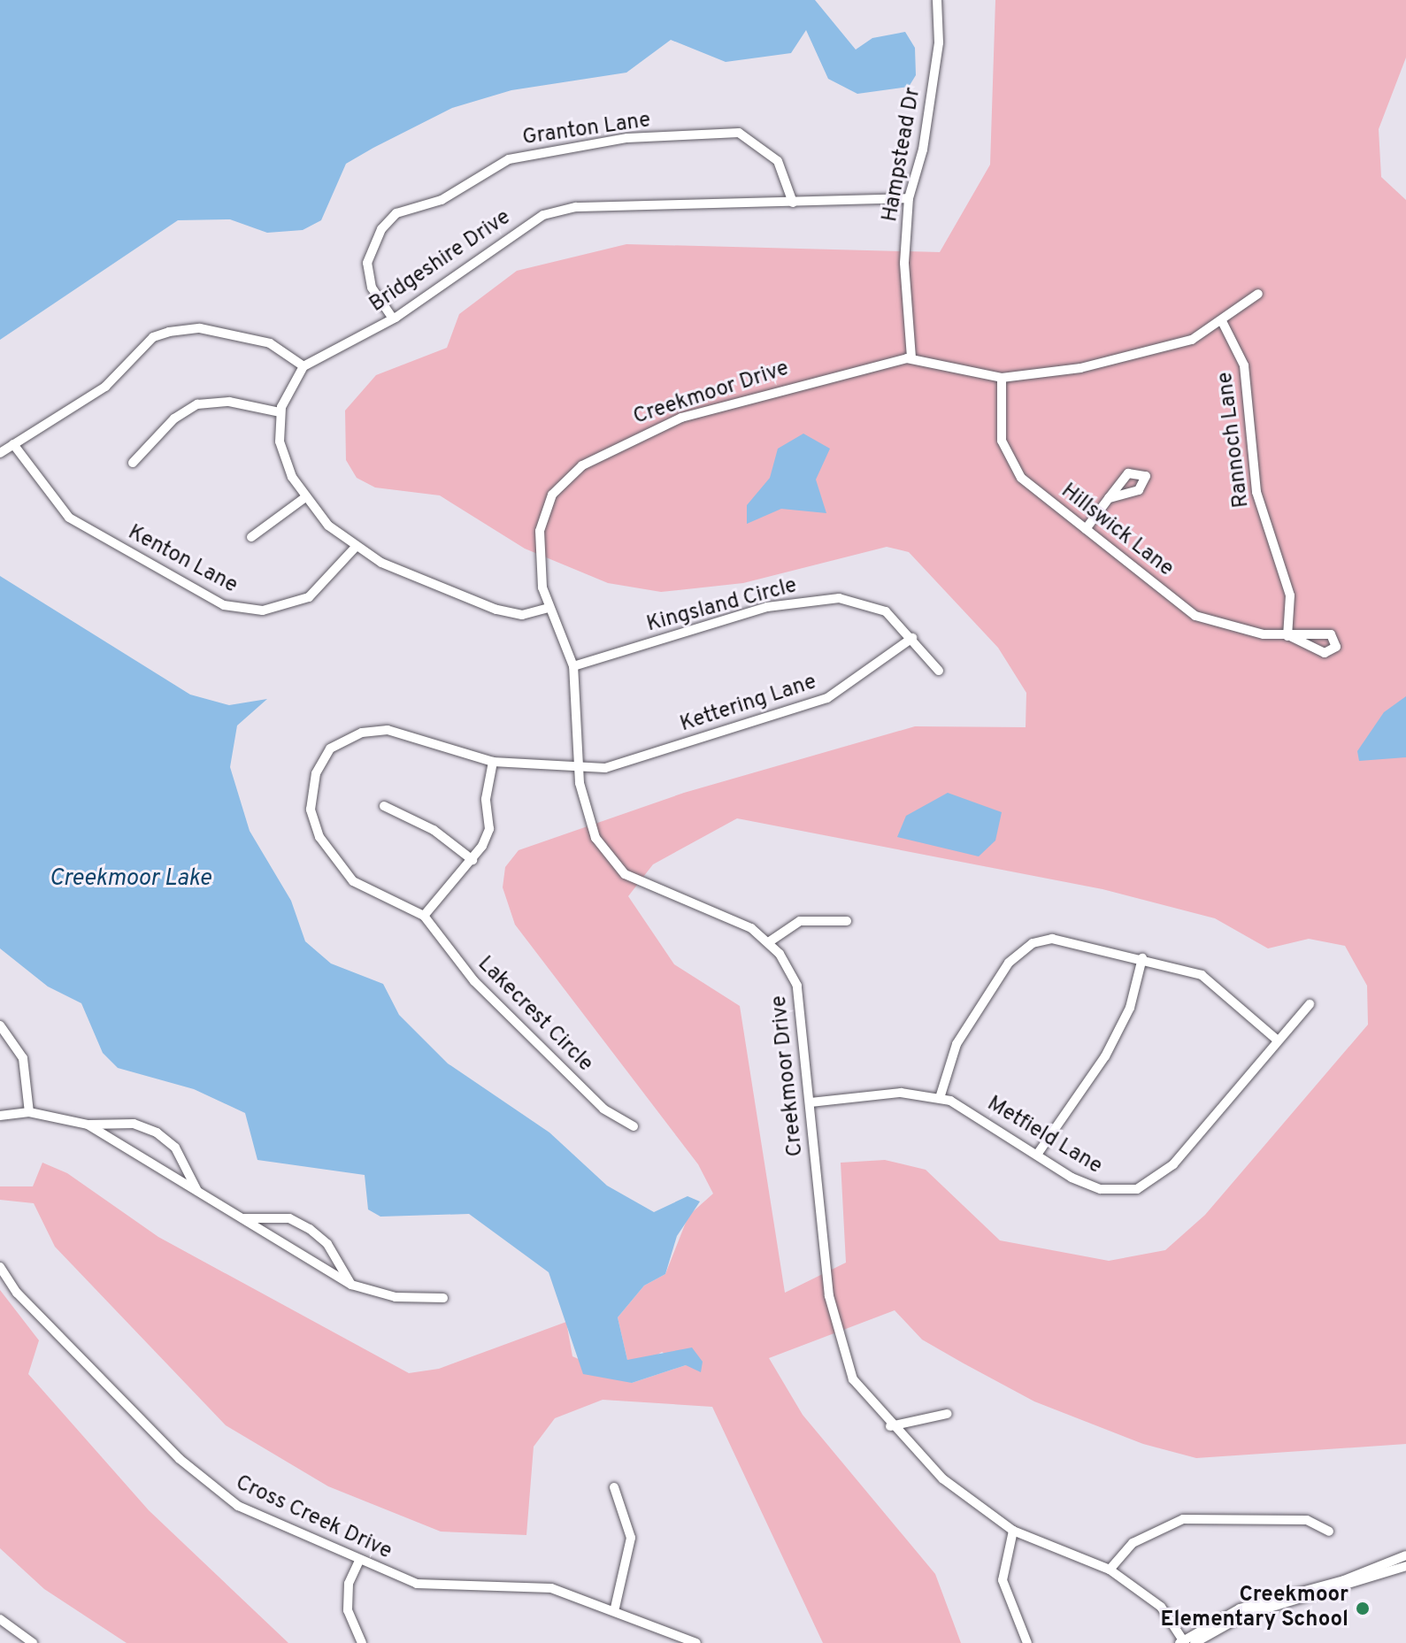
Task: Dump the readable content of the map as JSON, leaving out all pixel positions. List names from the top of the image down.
{
  "streets": {
    "street": [
      "Granton Lane",
      "Hampstead Dr",
      "Bridgeshire Drive",
      "Creekmoor Drive",
      "Rannoch Lane",
      "Hillswick Lane",
      "Kenton Lane",
      "Kingsland Circle",
      "Kettering Lane",
      "Lakecrest Circle",
      "Metfield Lane",
      "Cross Creek Drive"
    ]
  },
  "crossings": [
    ["Granton Lane", "Bridgeshire Drive"],
    ["Hampstead Dr", "Bridgeshire Drive"],
    ["Hampstead Dr", "Creekmoor Drive"],
    ["Creekmoor Drive", "Rannoch Lane"],
    ["Creekmoor Drive", "Hillswick Lane"],
    ["Creekmoor Drive", "Kingsland Circle"],
    ["Creekmoor Drive", "Kettering Lane"],
    ["Creekmoor Drive", "Lakecrest Circle"],
    ["Creekmoor Drive", "Metfield Lane"],
    ["Rannoch Lane", "Hillswick Lane"],
    ["Kingsland Circle", "Kettering Lane"],
    ["Kettering Lane", "Lakecrest Circle"]
  ],
  "water": ["Creekmoor Lake"],
  "places": ["Creekmoor Elementary School"]
}
